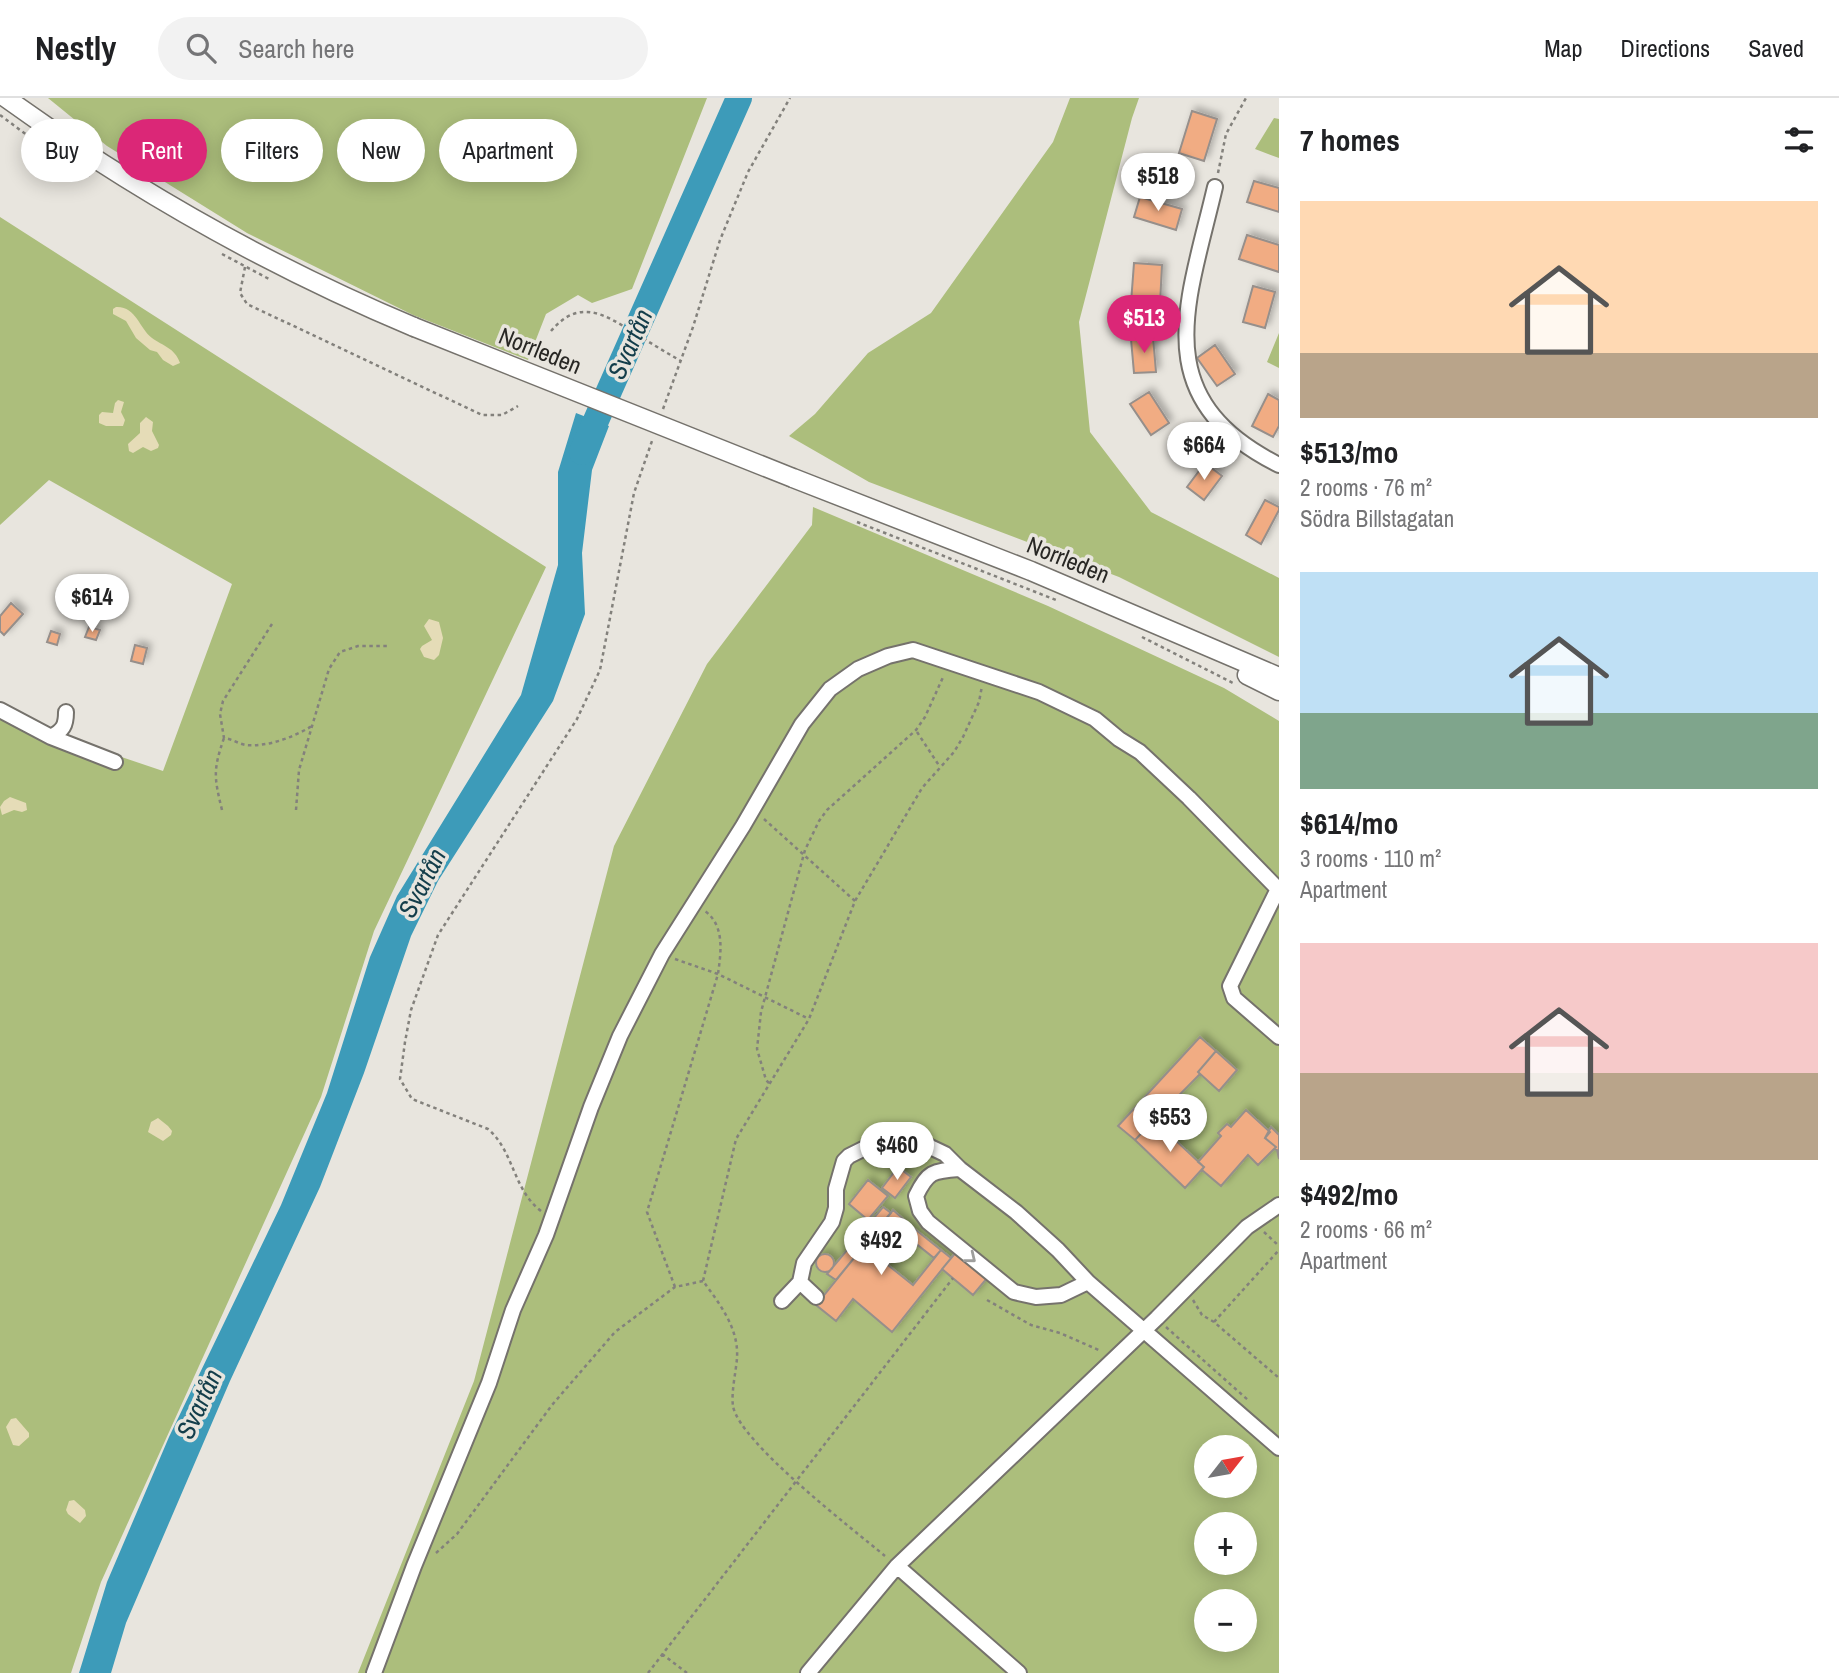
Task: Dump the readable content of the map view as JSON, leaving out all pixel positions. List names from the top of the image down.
{
  "streets": {
    "main road": ["Norrleden"]
  },
  "water": ["Svartån"],
  "north": "top right",
  "page": {
    "header": "Nestly",
    "search": "Search here",
    "nav": ["Map", "Directions", "Saved"],
    "heading": "7 homes",
    "chip": [
      "Buy",
      "Rent",
      "Filters",
      "New",
      "Apartment"
    ],
    "price": [
      "$518",
      "$513",
      "$664",
      "$614",
      "$553",
      "$460",
      "$492"
    ],
    "list": [
      {
        "name": "$513/mo",
        "note": "2 rooms · 76 m² · Södra Billstagatan"
      },
      {
        "name": "$614/mo",
        "note": "3 rooms · 110 m² · Apartment"
      },
      {
        "name": "$492/mo",
        "note": "2 rooms · 66 m² · Apartment"
      }
    ],
    "map_buttons": ["+", "−"]
  }
}
